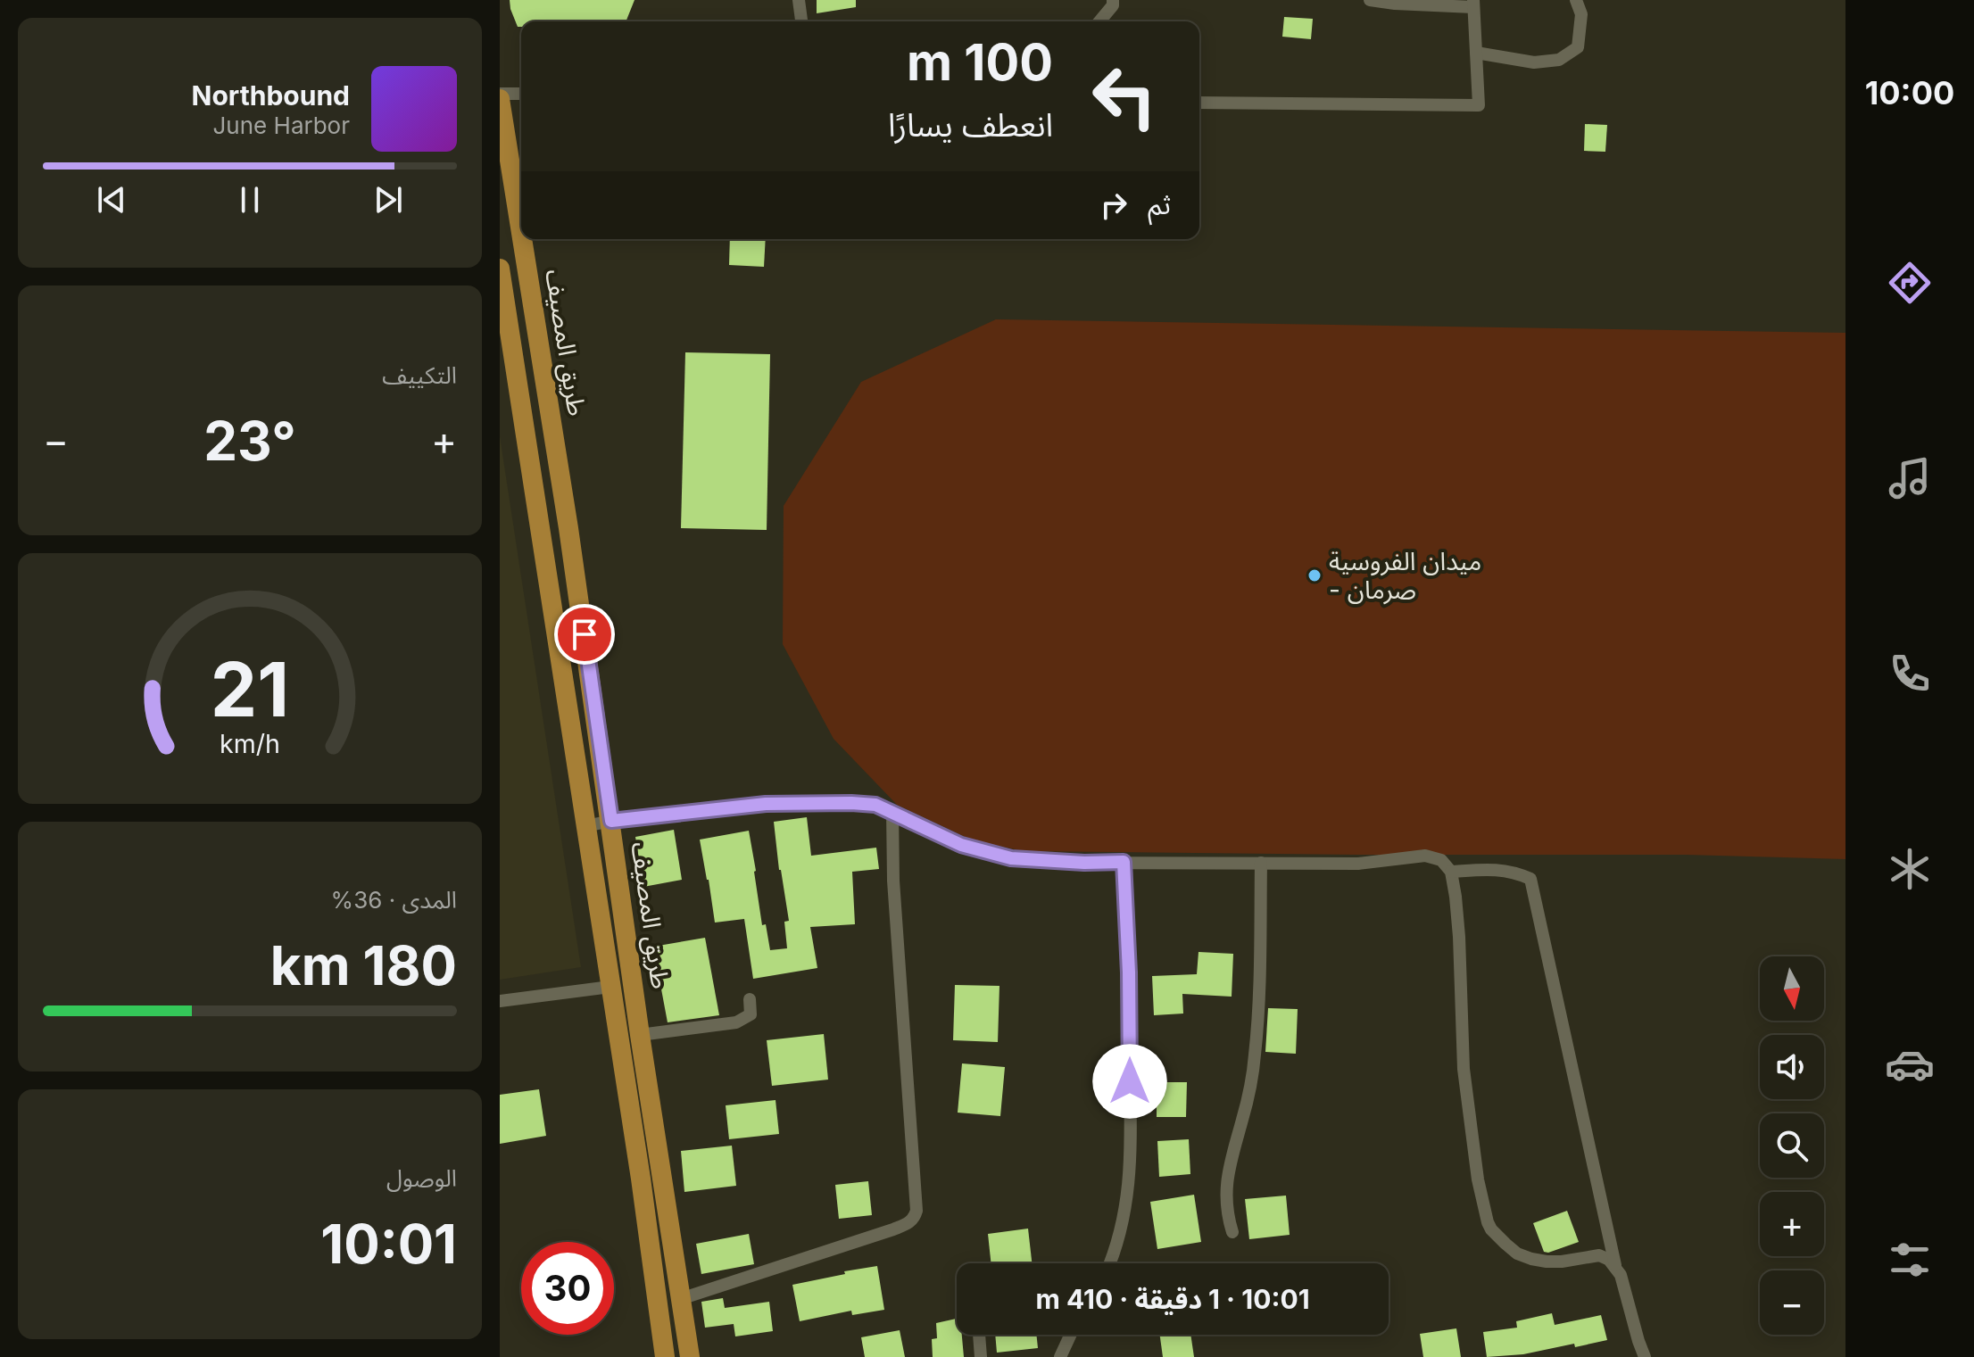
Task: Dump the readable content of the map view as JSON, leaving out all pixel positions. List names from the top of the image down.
{
  "streets": {
    "main road": ["طريق المصيف"]
  },
  "places": ["ميدان الفروسية - صرمان"],
  "north": "bottom",
  "page": {
    "tabs": "10:00",
    "turn": ["100 m", "انعطف يسارًا"],
    "song": ["Northbound", "June Harbor"],
    "then": "ثم",
    "tile": [
      "التكييف",
      ["المدى · 36%", "180 km"],
      ["الوصول", "10:01"]
    ],
    "heat": ["−", "23°", "+"],
    "map_buttons": ["+", "−"],
    "limit": "30",
    "trip": "10:01 · 1 دقيقة · 410 m",
    "gauge": ["21", "km/h"]
  }
}
